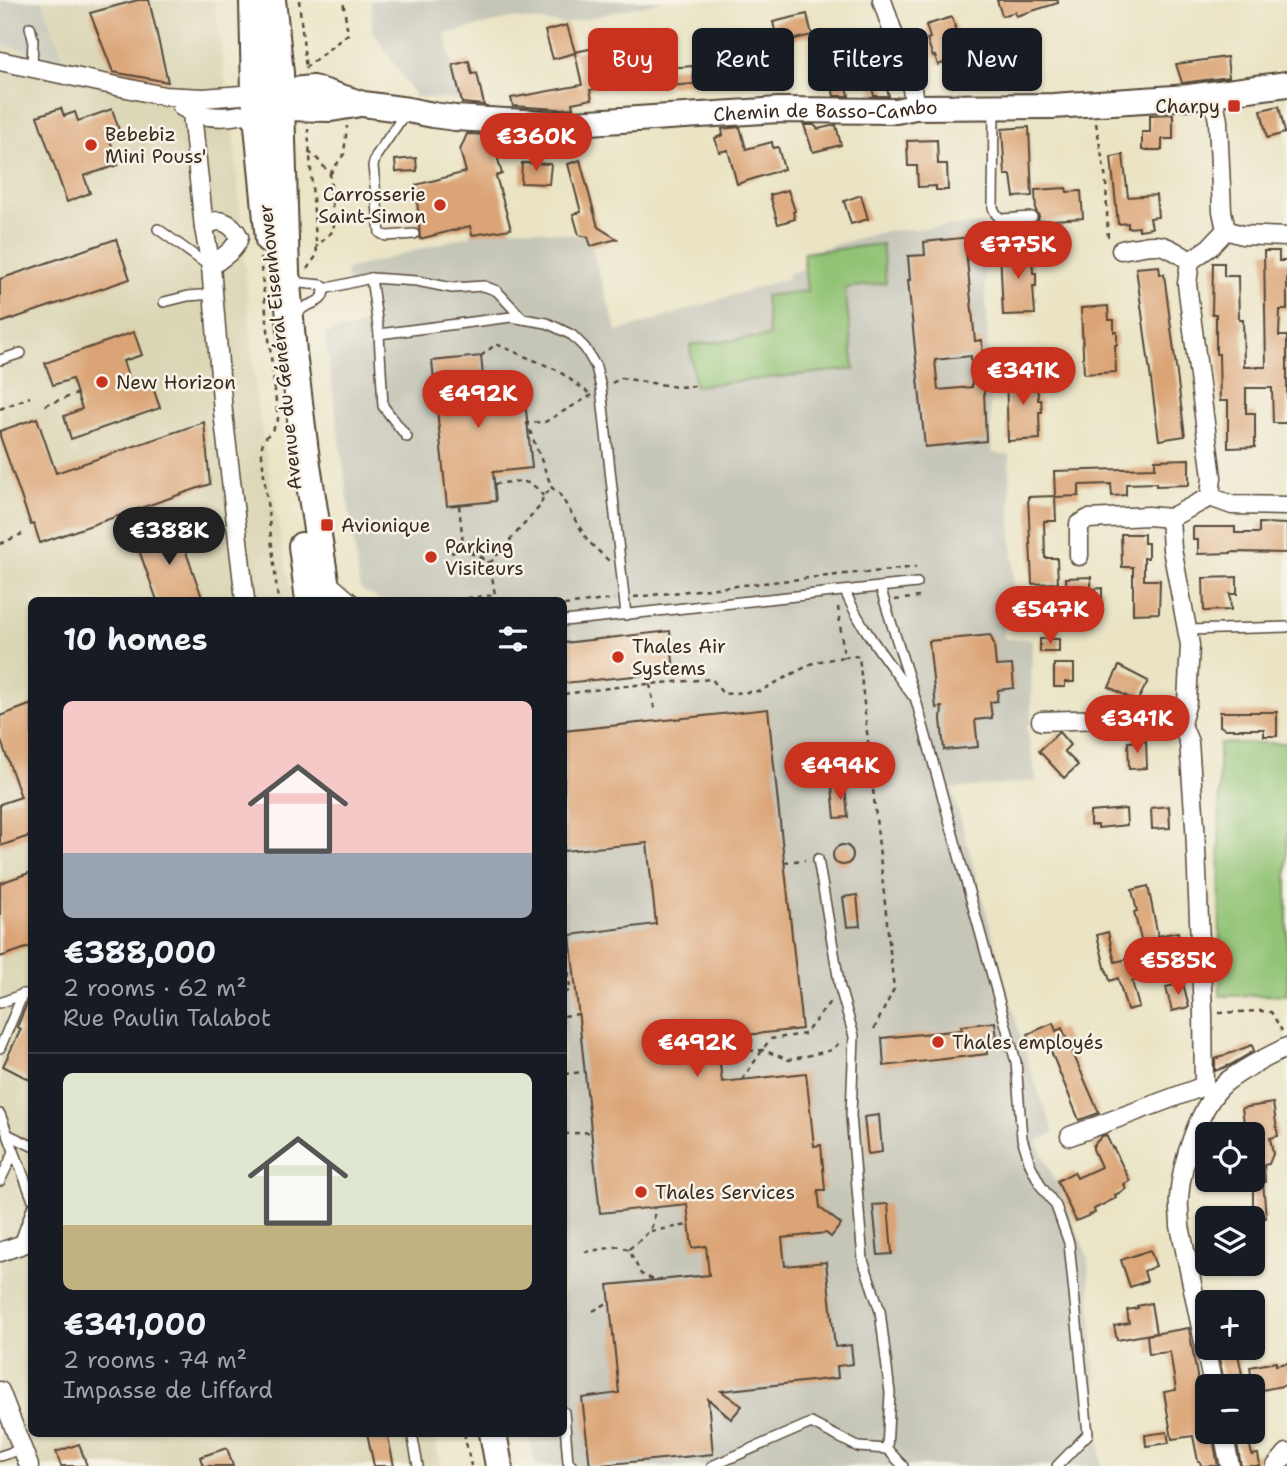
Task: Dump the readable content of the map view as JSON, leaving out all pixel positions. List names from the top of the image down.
{
  "streets": {
    "main road": ["Avenue du Général Eisenhower"],
    "street": ["Chemin de Basso-Cambo"]
  },
  "crossings": [
    ["Chemin de Basso-Cambo", "Avenue du Général Eisenhower"]
  ],
  "places": {
    "transit": ["Charpy", "Avionique"],
    "other": [
      "Bebebiz Mini Pouss'",
      "Carrosserie Saint-Simon",
      "New Horizon",
      "Parking Visiteurs",
      "Thales Air Systems",
      "Thales employés",
      "Thales Services"
    ]
  },
  "page": {
    "chip": [
      "Buy",
      "Rent",
      "Filters",
      "New"
    ],
    "price": [
      "€360K",
      "€775K",
      "€341K",
      "€492K",
      "€388K",
      "€547K",
      "€341K",
      "€494K",
      "€585K",
      "€492K"
    ],
    "heading": "10 homes",
    "list": [
      {
        "name": "€388,000",
        "note": "2 rooms · 62 m² · Rue Paulin Talabot"
      },
      {
        "name": "€341,000",
        "note": "2 rooms · 74 m² · Impasse de Liffard"
      }
    ],
    "map_buttons": ["+", "−"]
  }
}
